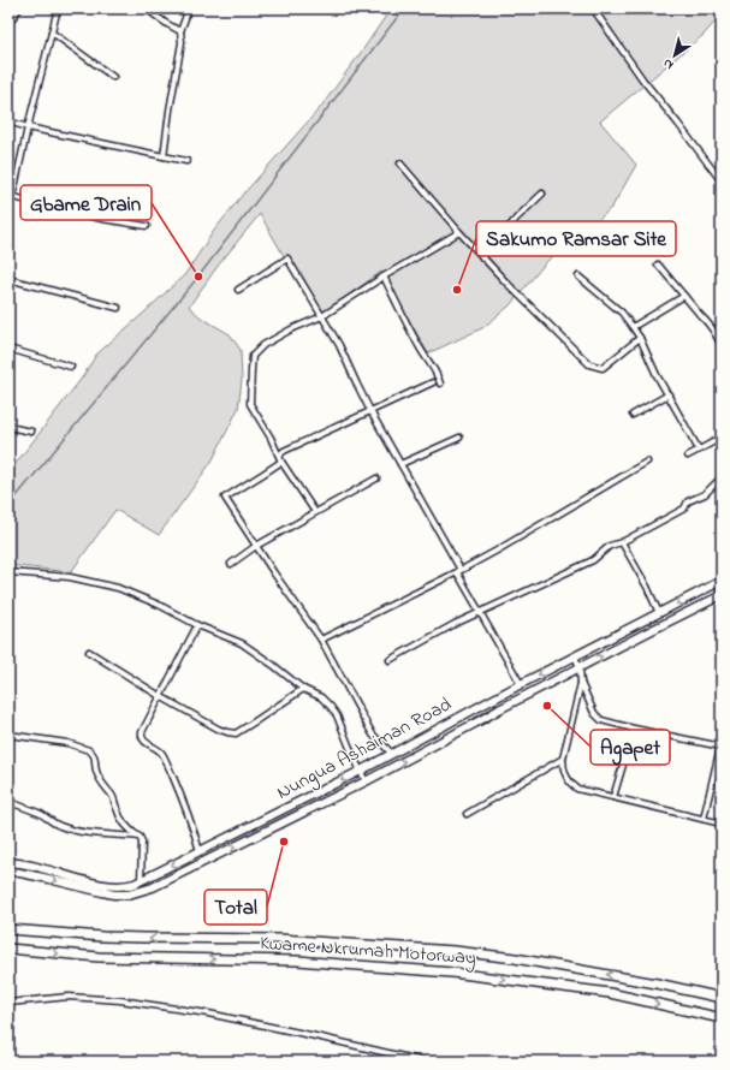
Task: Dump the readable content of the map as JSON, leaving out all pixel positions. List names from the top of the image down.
{
  "streets": {
    "highway": ["Kwame Nkrumah Motorway"],
    "main road": ["Nungua Ashaiman Road"]
  },
  "places": [
    "Gbame Drain",
    "Sakumo Ramsar Site",
    "Agapet",
    "Total"
  ],
  "north": "bottom left"
}
